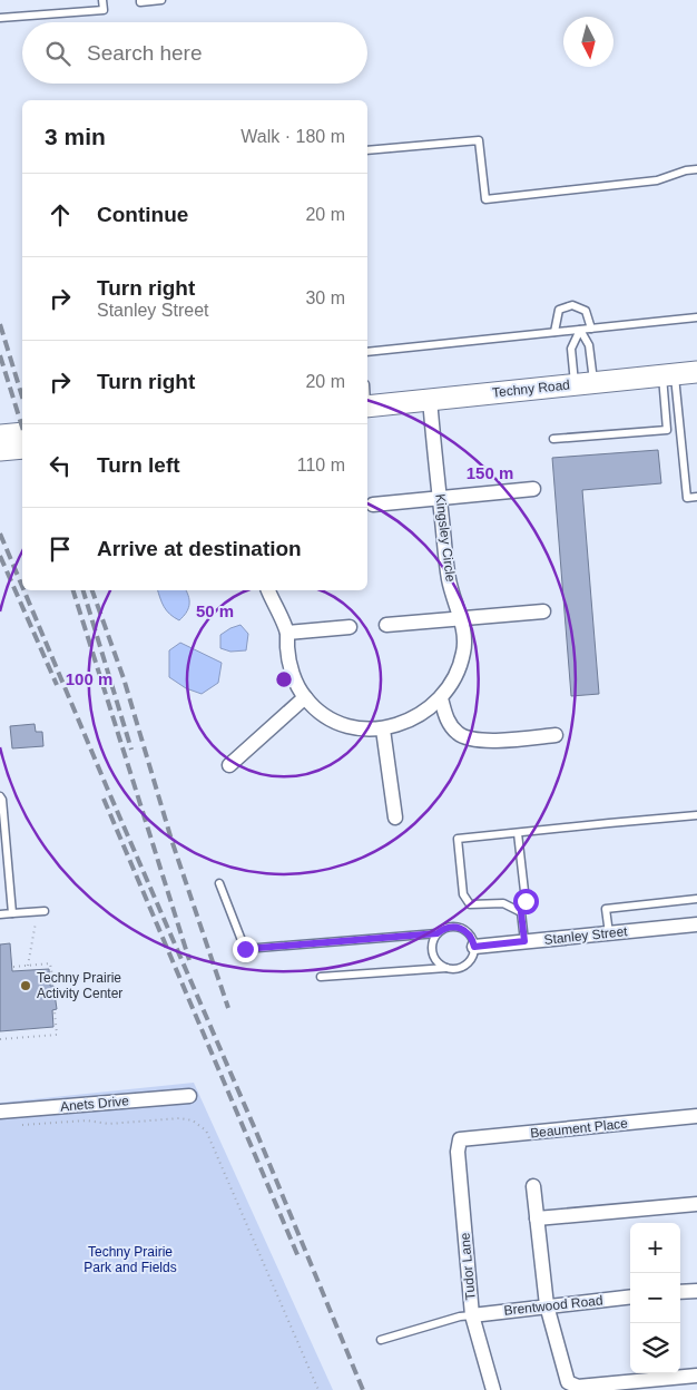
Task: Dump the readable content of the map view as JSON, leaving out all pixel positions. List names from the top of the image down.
{
  "streets": {
    "main road": ["Techny Road"],
    "street": [
      "Kingsley Circle",
      "Stanley Street",
      "Anets Drive",
      "Beaument Place",
      "Tudor Lane",
      "Brentwood Road"
    ]
  },
  "crossings": [
    ["Techny Road", "Kingsley Circle"],
    ["Beaument Place", "Tudor Lane"],
    ["Tudor Lane", "Brentwood Road"]
  ],
  "parks": ["Techny Prairie Park and Fields"],
  "places": ["Techny Prairie Activity Center"],
  "north": "bottom",
  "page": {
    "search": "Search here",
    "heading": ["3 min", "Walk · 180 m"],
    "list": [
      ["Continue", "20 m"],
      ["Turn right", "Stanley Street", "30 m"],
      ["Turn right", "20 m"],
      ["Turn left", "110 m"],
      "Arrive at destination"
    ],
    "map_buttons": ["+", "−"]
  },
  "rings": ["150 m", "50 m", "100 m"]
}
